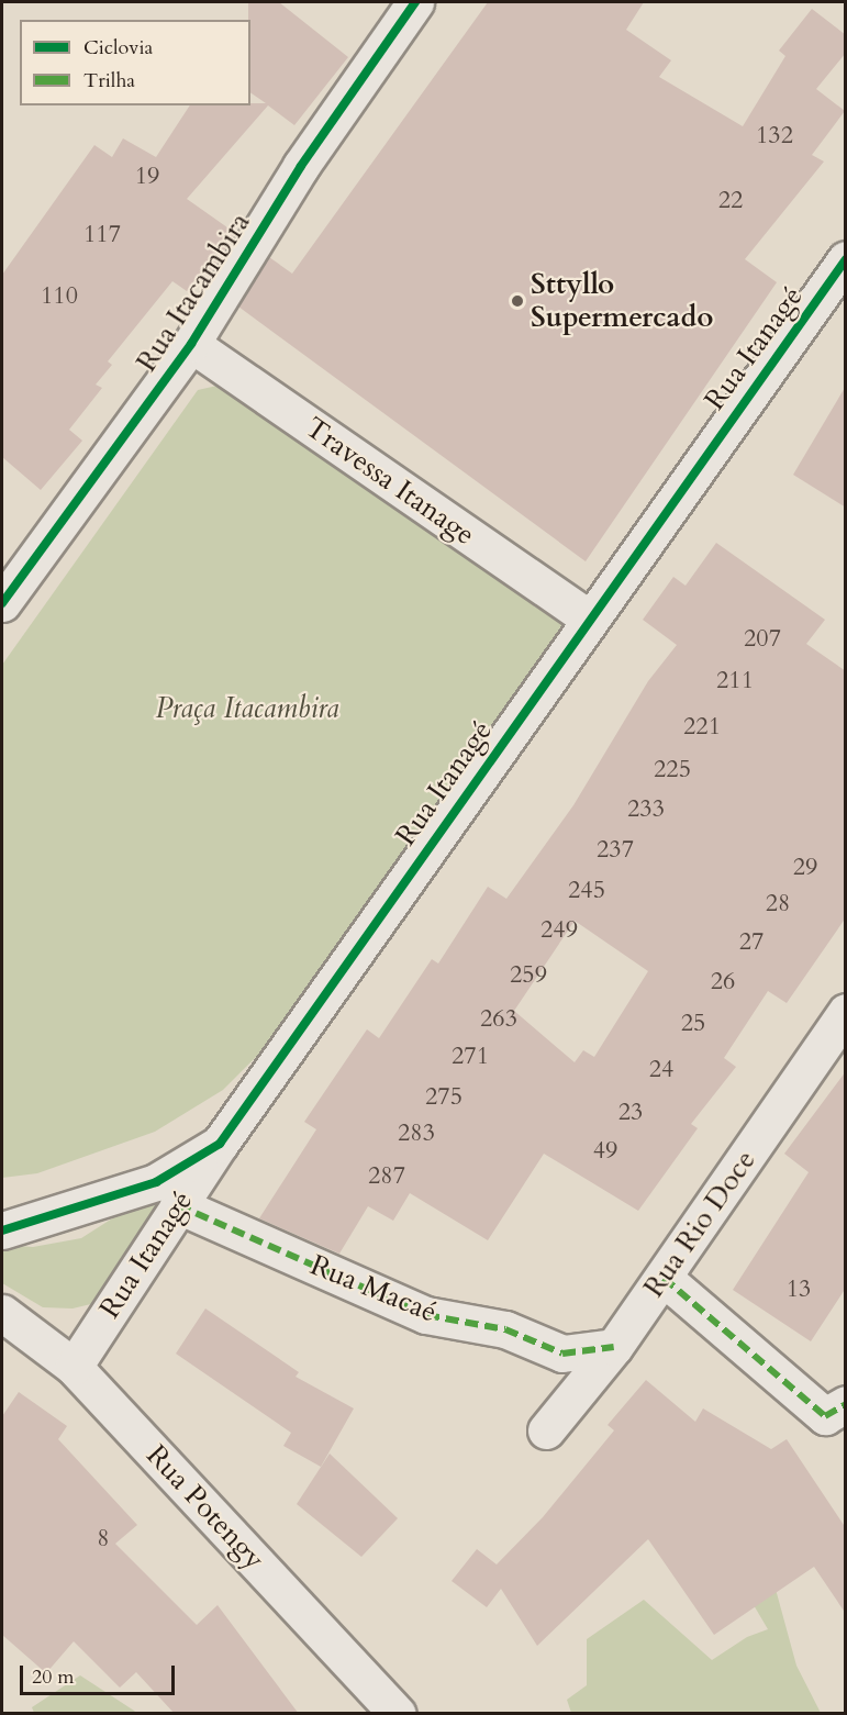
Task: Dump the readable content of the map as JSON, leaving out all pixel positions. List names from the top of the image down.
{
  "streets": {
    "street": [
      "Rua Itacambira",
      "Rua Itanagé",
      "Travessa Itanage",
      "Rua Rio Doce",
      "Rua Macaé",
      "Rua Potengy"
    ]
  },
  "crossings": [
    ["Rua Itacambira", "Travessa Itanage"],
    ["Rua Itanagé", "Travessa Itanage"],
    ["Rua Itanagé", "Rua Macaé"],
    ["Rua Itanagé", "Rua Potengy"],
    ["Rua Rio Doce", "Rua Macaé"]
  ],
  "parks": ["Praça Itacambira"],
  "places": ["Sttyllo Supermercado"],
  "house_numbers": [
    "132",
    "19",
    "22",
    "117",
    "110",
    "207",
    "211",
    "221",
    "225",
    "233",
    "237",
    "29",
    "245",
    "28",
    "249",
    "27",
    "259",
    "26",
    "263",
    "25",
    "271",
    "24",
    "275",
    "23",
    "283",
    "49",
    "287",
    "13",
    "8"
  ],
  "legend": ["Ciclovia", "Trilha"],
  "scale_bar": "20 m"
}
